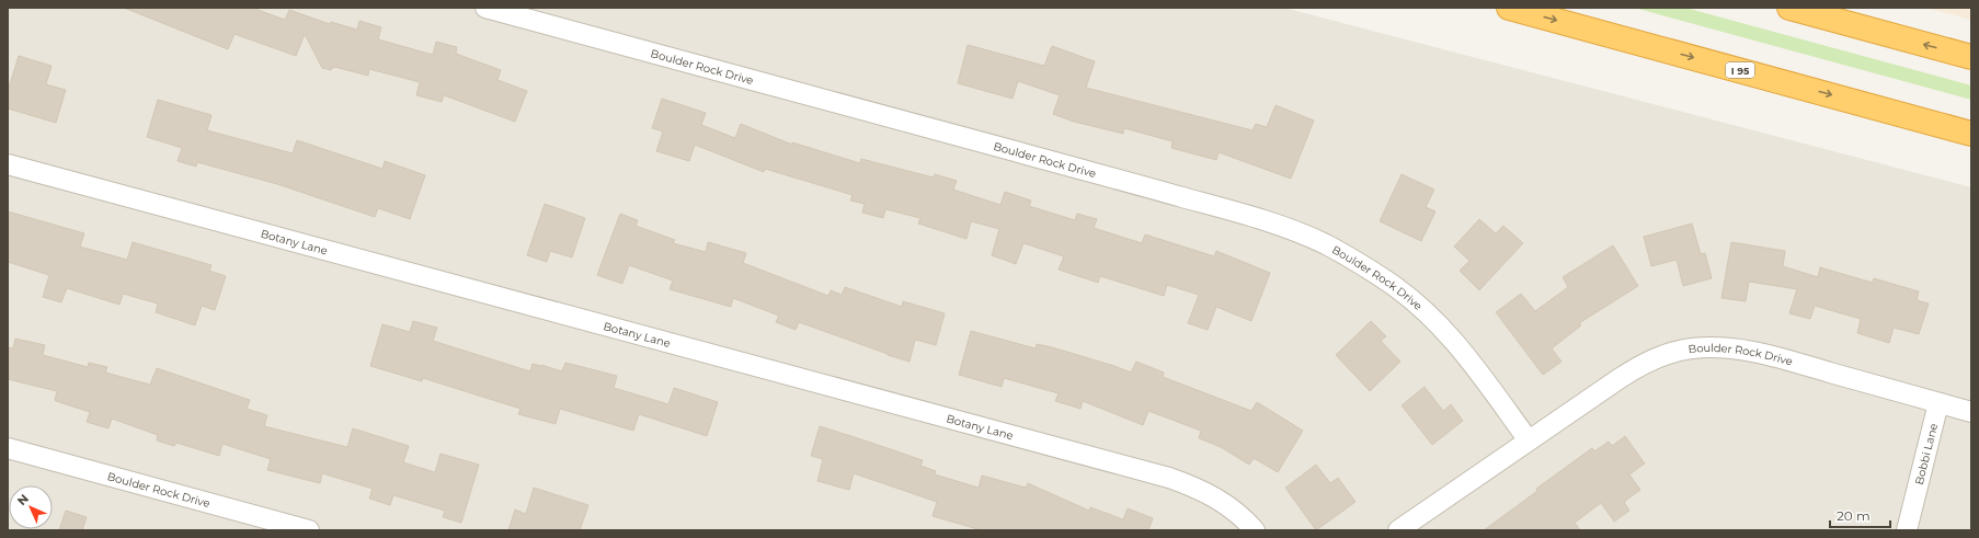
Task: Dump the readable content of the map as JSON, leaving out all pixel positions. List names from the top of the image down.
{
  "streets": {
    "highway": ["I 95"],
    "street": ["Boulder Rock Drive", "Botany Lane", "Bobbi Lane"]
  },
  "crossings": [
    ["Boulder Rock Drive", "Bobbi Lane"]
  ],
  "scale_bar": "20 m",
  "north": "top left"
}
